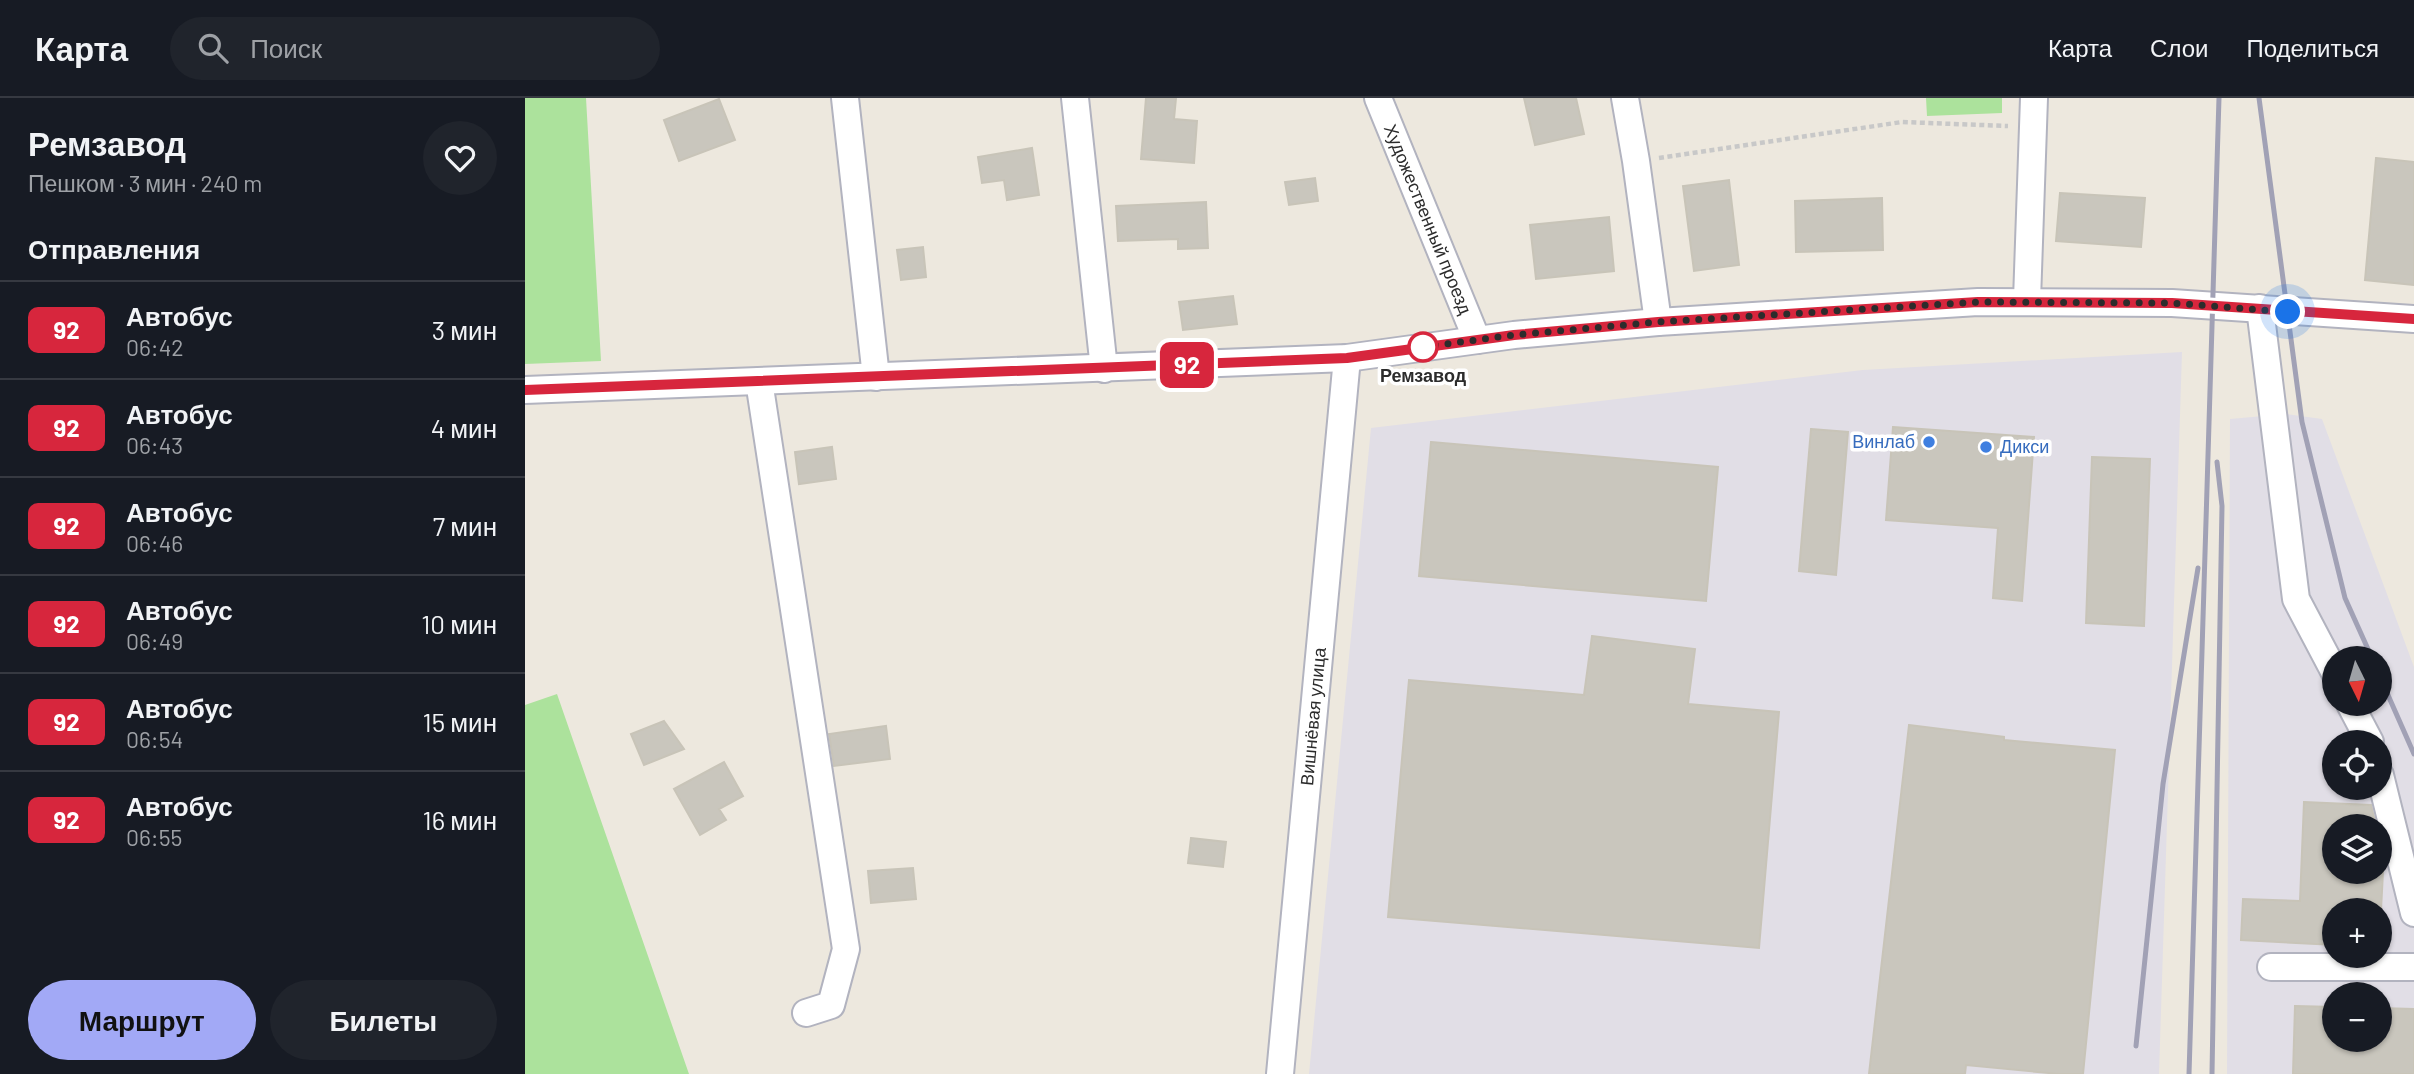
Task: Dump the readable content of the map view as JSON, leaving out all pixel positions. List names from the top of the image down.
{
  "streets": {
    "street": ["Художественный проезд", "Вишнёвая улица"]
  },
  "places": ["Ремзавод", "Винлаб", "Дикси"],
  "lines": ["bus line 92"],
  "north": "bottom",
  "page": {
    "header": "Карта",
    "search": "Поиск",
    "nav": ["Карта", "Слои", "Поделиться"],
    "heading": [
      ["Ремзавод", "Пешком · 3 мин · 240 m"],
      "Отправления"
    ],
    "on_map": "92",
    "list": [
      {
        "mark": "92",
        "name": "Автобус",
        "note": "06:42",
        "value": "3 мин"
      },
      {
        "mark": "92",
        "name": "Автобус",
        "note": "06:43",
        "value": "4 мин"
      },
      {
        "mark": "92",
        "name": "Автобус",
        "note": "06:46",
        "value": "7 мин"
      },
      {
        "mark": "92",
        "name": "Автобус",
        "note": "06:49",
        "value": "10 мин"
      },
      {
        "mark": "92",
        "name": "Автобус",
        "note": "06:54",
        "value": "15 мин"
      },
      {
        "mark": "92",
        "name": "Автобус",
        "note": "06:55",
        "value": "16 мин"
      }
    ],
    "map_buttons": ["+", "−"],
    "buttons": ["Маршрут", "Билеты"]
  }
}
